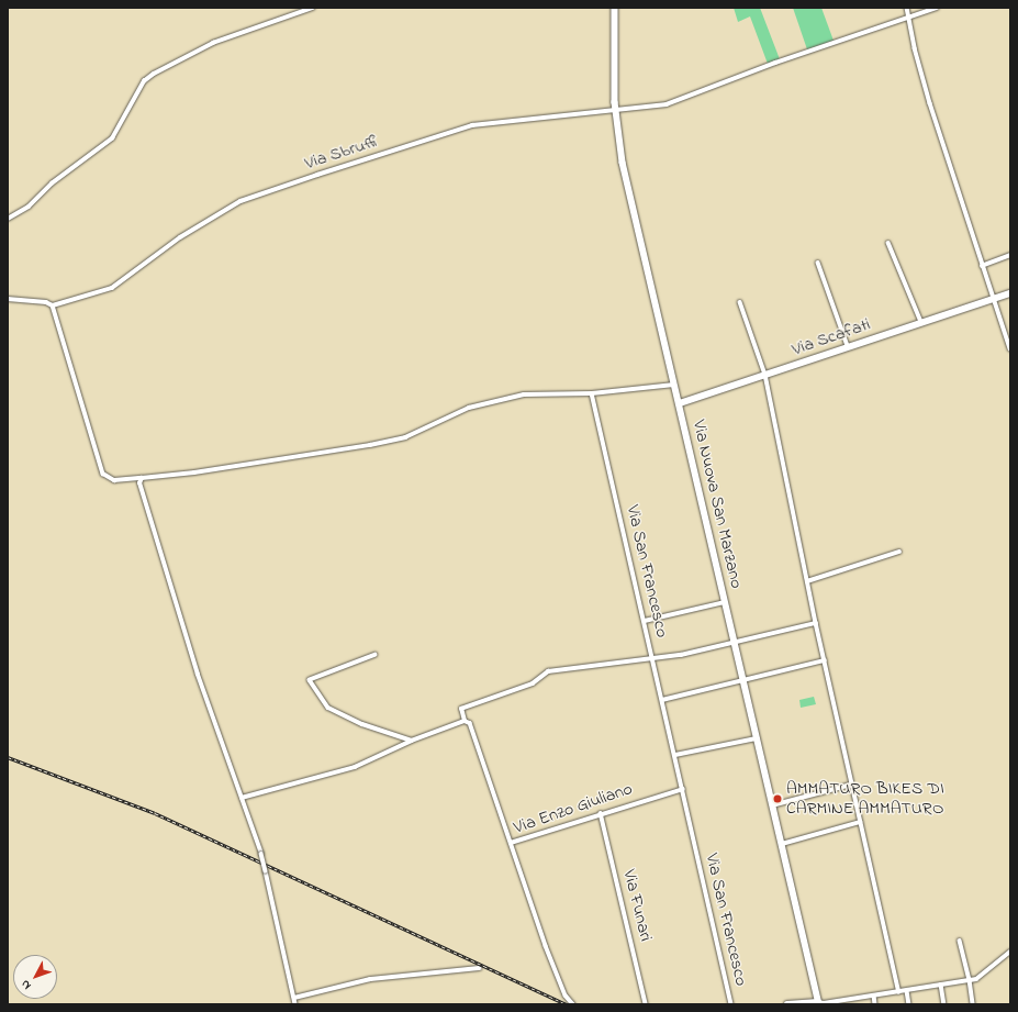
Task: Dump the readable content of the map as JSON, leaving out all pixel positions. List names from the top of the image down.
{
  "streets": {
    "main road": ["Via Scafati", "Via Nuova San Marzano"],
    "street": [
      "Via Sbruffi",
      "Via San Francesco",
      "Via Enzo Giuliano",
      "Via Funari"
    ]
  },
  "crossings": [
    ["Via Sbruffi", "Via Nuova San Marzano"],
    ["Via Scafati", "Via Nuova San Marzano"],
    ["Via San Francesco", "Via Enzo Giuliano"],
    ["Via Enzo Giuliano", "Via Funari"]
  ],
  "places": ["AMMATURO BIKES DI CARMINE AMMATURO"],
  "north": "bottom left"
}
